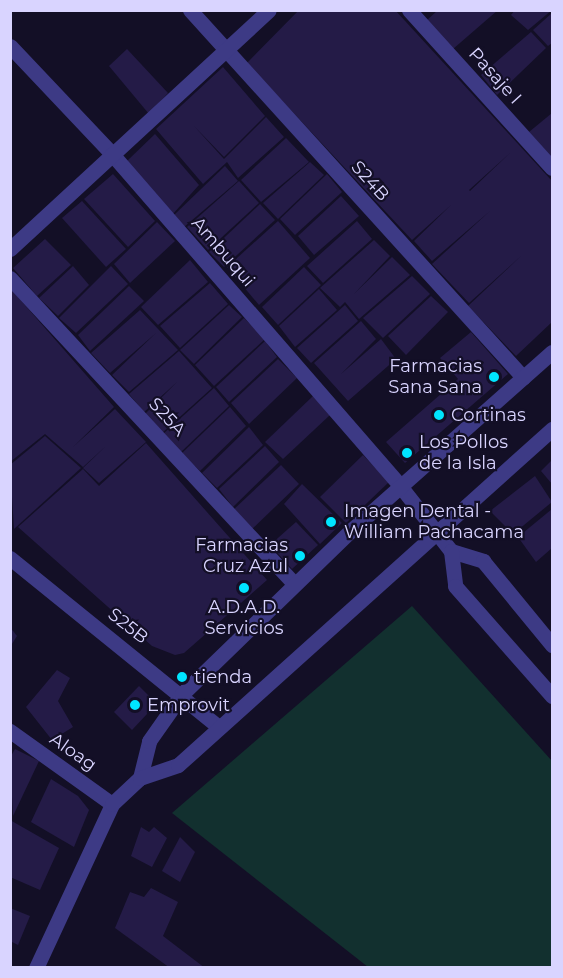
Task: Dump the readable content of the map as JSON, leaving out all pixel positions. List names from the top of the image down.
{
  "streets": {
    "street": [
      "Pasaje I",
      "S24B",
      "Ambuqui",
      "S25A",
      "S25B",
      "Aloag"
    ]
  },
  "places": [
    "Farmacias Sana Sana",
    "Cortinas",
    "Los Pollos de la Isla",
    "Imagen Dental - William Pachacama",
    "Farmacias Cruz Azul",
    "A.D.A.D. Servicios",
    "tienda",
    "Emprovit"
  ]
}
